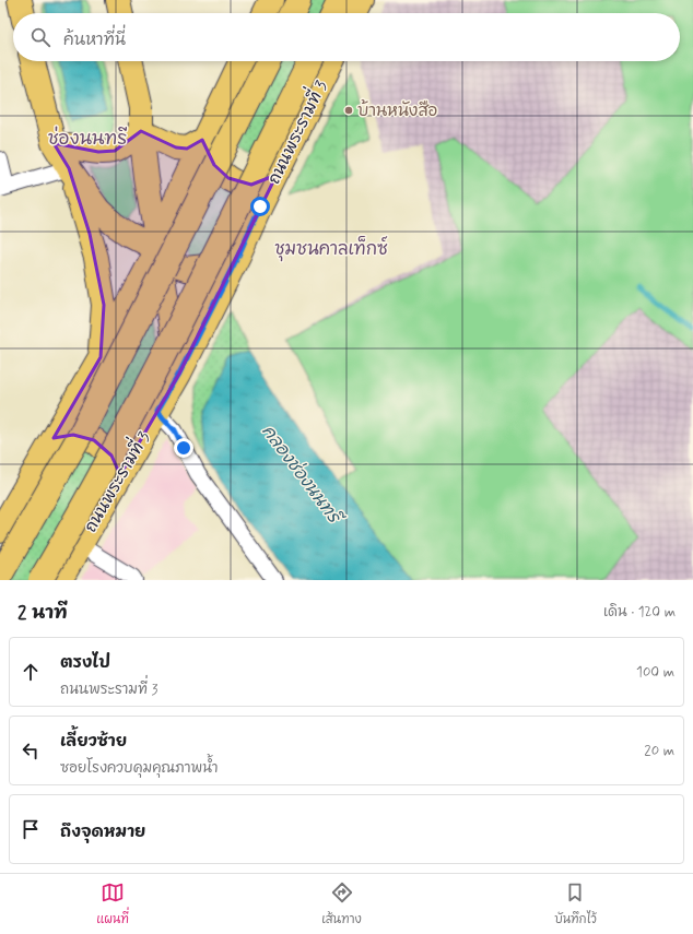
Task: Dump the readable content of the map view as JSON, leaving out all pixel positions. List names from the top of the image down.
{
  "streets": {
    "main road": ["ถนนพระรามที่ 3"]
  },
  "districts": ["ช่องนนทรี", "ชุมชนคาลเท็กซ์"],
  "water": ["คลองช่องนนทรี"],
  "places": ["บ้านหนังสือ"],
  "page": {
    "search": "ค้นหาที่นี่",
    "heading": ["2 นาที", "เดิน · 120 m"],
    "list": [
      ["ตรงไป", "ถนนพระรามที่ 3", "100 m"],
      ["เลี้ยวซ้าย", "ซอยโรงควบคุมคุณภาพน้ำ", "20 m"],
      "ถึงจุดหมาย"
    ],
    "nav": ["แผนที่", "เส้นทาง", "บันทึกไว้"]
  }
}
